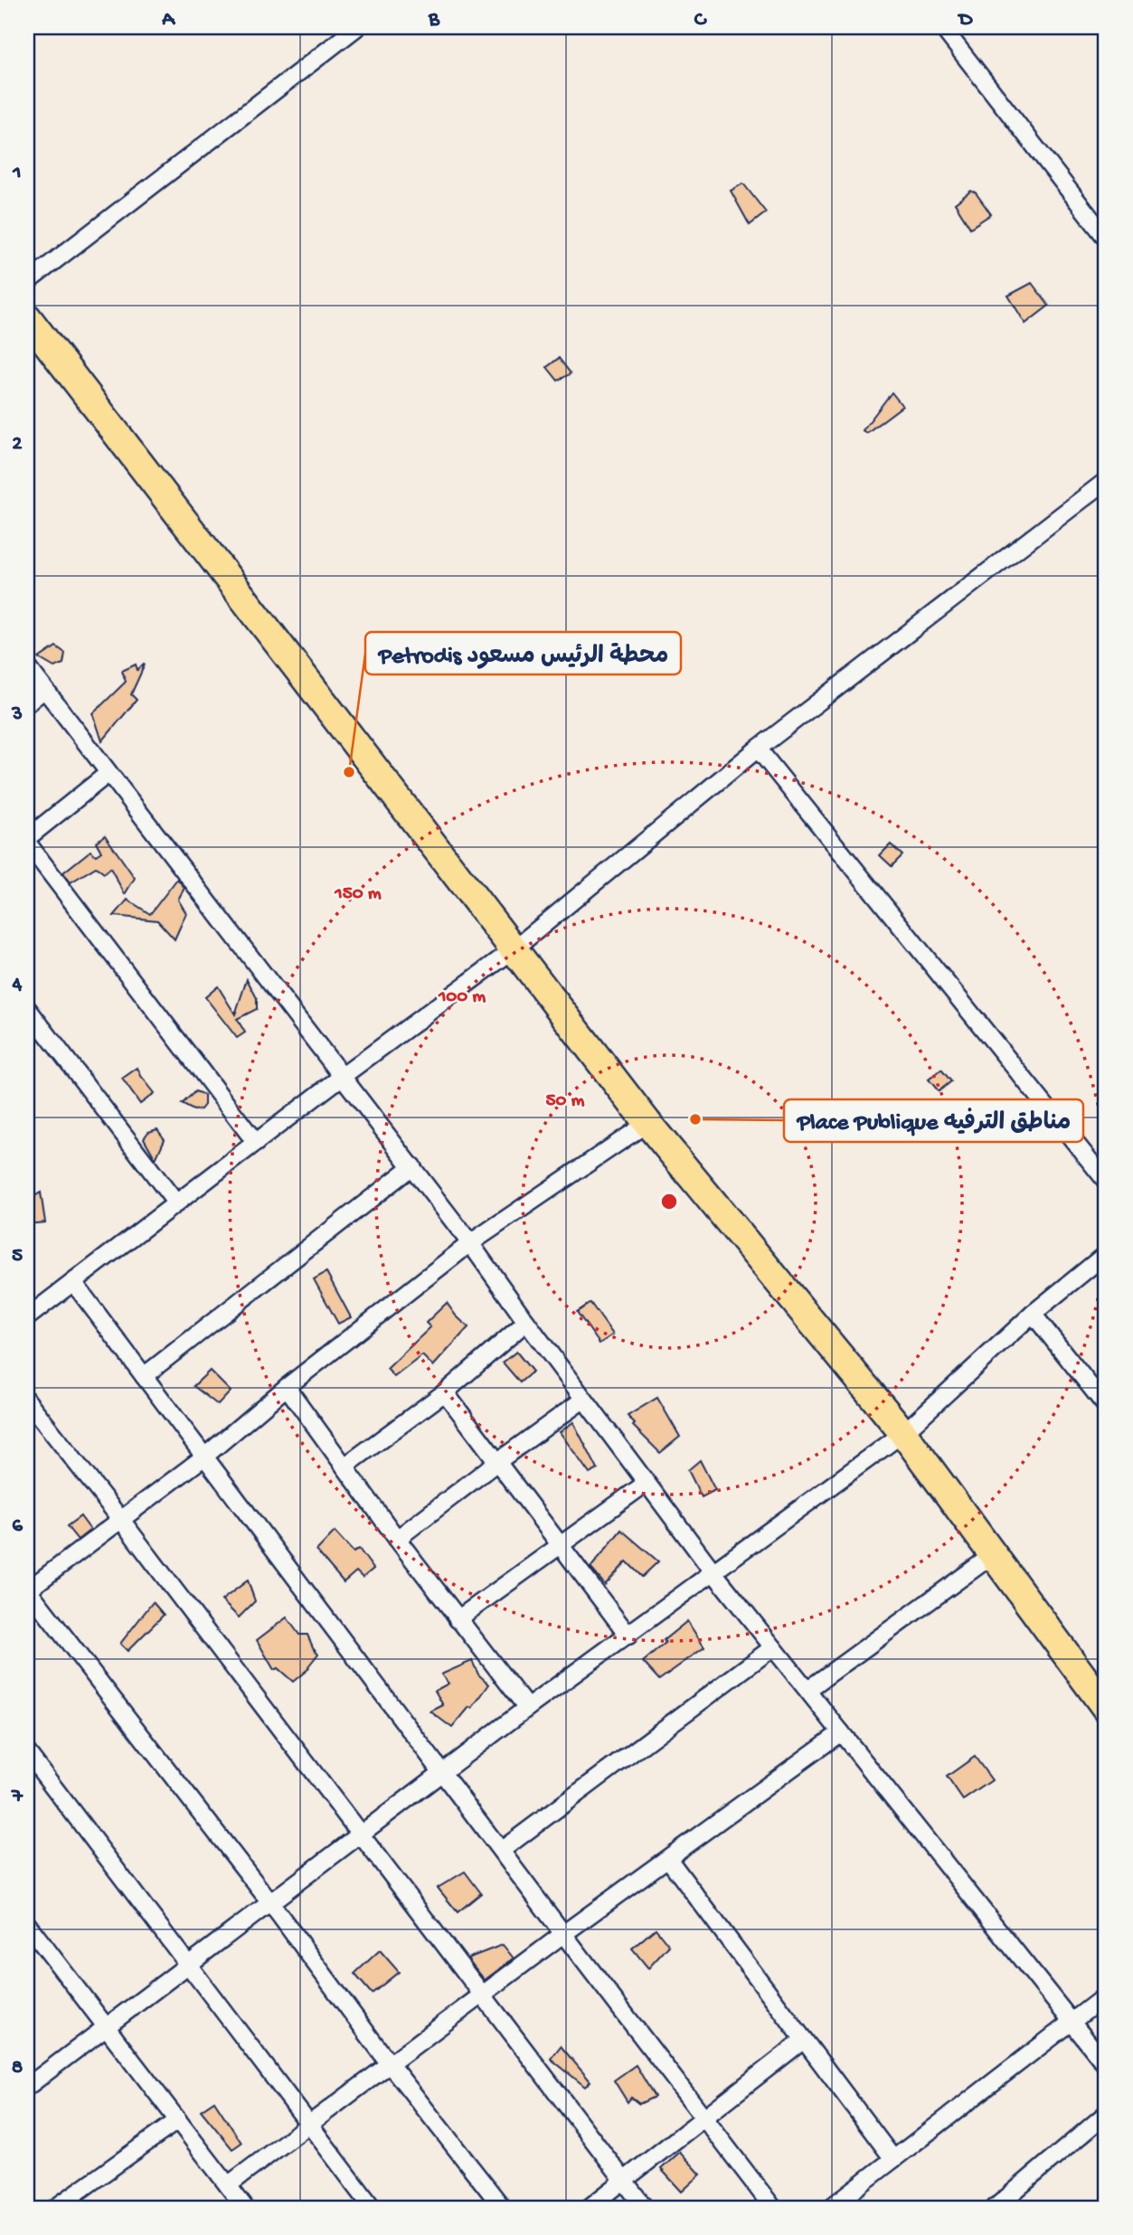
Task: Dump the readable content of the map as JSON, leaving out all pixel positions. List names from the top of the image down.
{
  "places": ["Petrodis محطة الرئيس مسعود", "Place Publique مناطق الترفيه"],
  "grid": {
    "columns": [
      "A",
      "B",
      "C",
      "D"
    ],
    "rows": [
      "1",
      "2",
      "3",
      "4",
      "5",
      "6",
      "7",
      "8"
    ]
  },
  "rings": ["150 m", "100 m", "50 m"]
}
